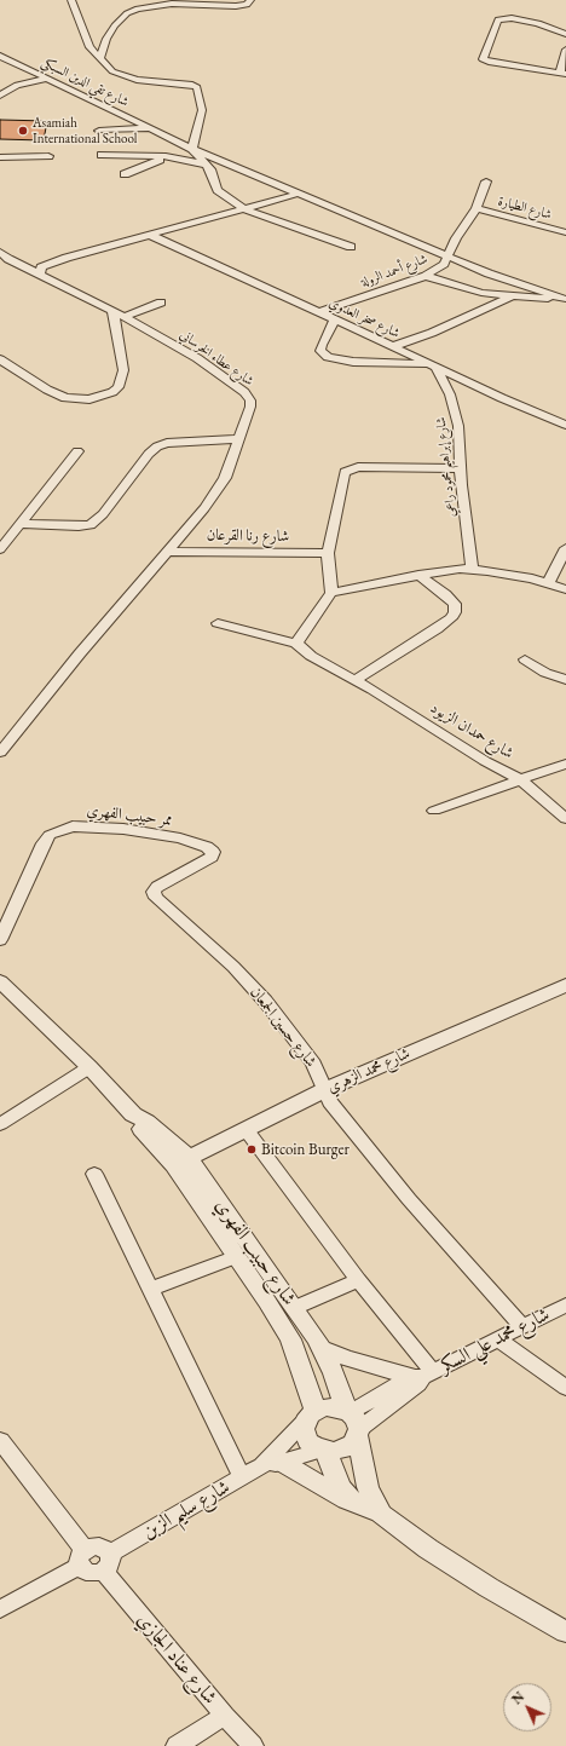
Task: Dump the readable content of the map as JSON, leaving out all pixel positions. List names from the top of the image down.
{
  "streets": {
    "street": [
      "شارع تقي الدين السبكي",
      "شارع الطيارة",
      "شارع أحمد الرولة",
      "شارع صخر العدوي",
      "شارع عطاء الخرساني",
      "شارع إبراهيم محمود راعي",
      "شارع رنا القرعان",
      "شارع حمدان الزيود",
      "ممر حبيب الفهري",
      "شارع حسين الجمعان",
      "شارع محمد الزهري",
      "شارع حبيب الفهري",
      "شارع محمد علي السكر",
      "شارع سليم الزبن",
      "شارع عناد الجازي"
    ]
  },
  "crossings": [
    ["شارع الطيارة", "شارع أحمد الرولة"],
    ["شارع أحمد الرولة", "شارع صخر العدوي"],
    ["شارع صخر العدوي", "شارع إبراهيم محمود راعي"],
    ["شارع عطاء الخرساني", "شارع رنا القرعان"],
    ["ممر حبيب الفهري", "شارع حسين الجمعان"],
    ["شارع حسين الجمعان", "شارع محمد الزهري"],
    ["شارع حسين الجمعان", "شارع محمد علي السكر"],
    ["شارع محمد الزهري", "شارع حبيب الفهري"],
    ["شارع حبيب الفهري", "شارع محمد علي السكر"],
    ["شارع حبيب الفهري", "شارع سليم الزبن"],
    ["شارع محمد علي السكر", "شارع سليم الزبن"],
    ["شارع سليم الزبن", "شارع عناد الجازي"]
  ],
  "places": ["Asamiah International School", "Bitcoin Burger"],
  "north": "top left"
}
